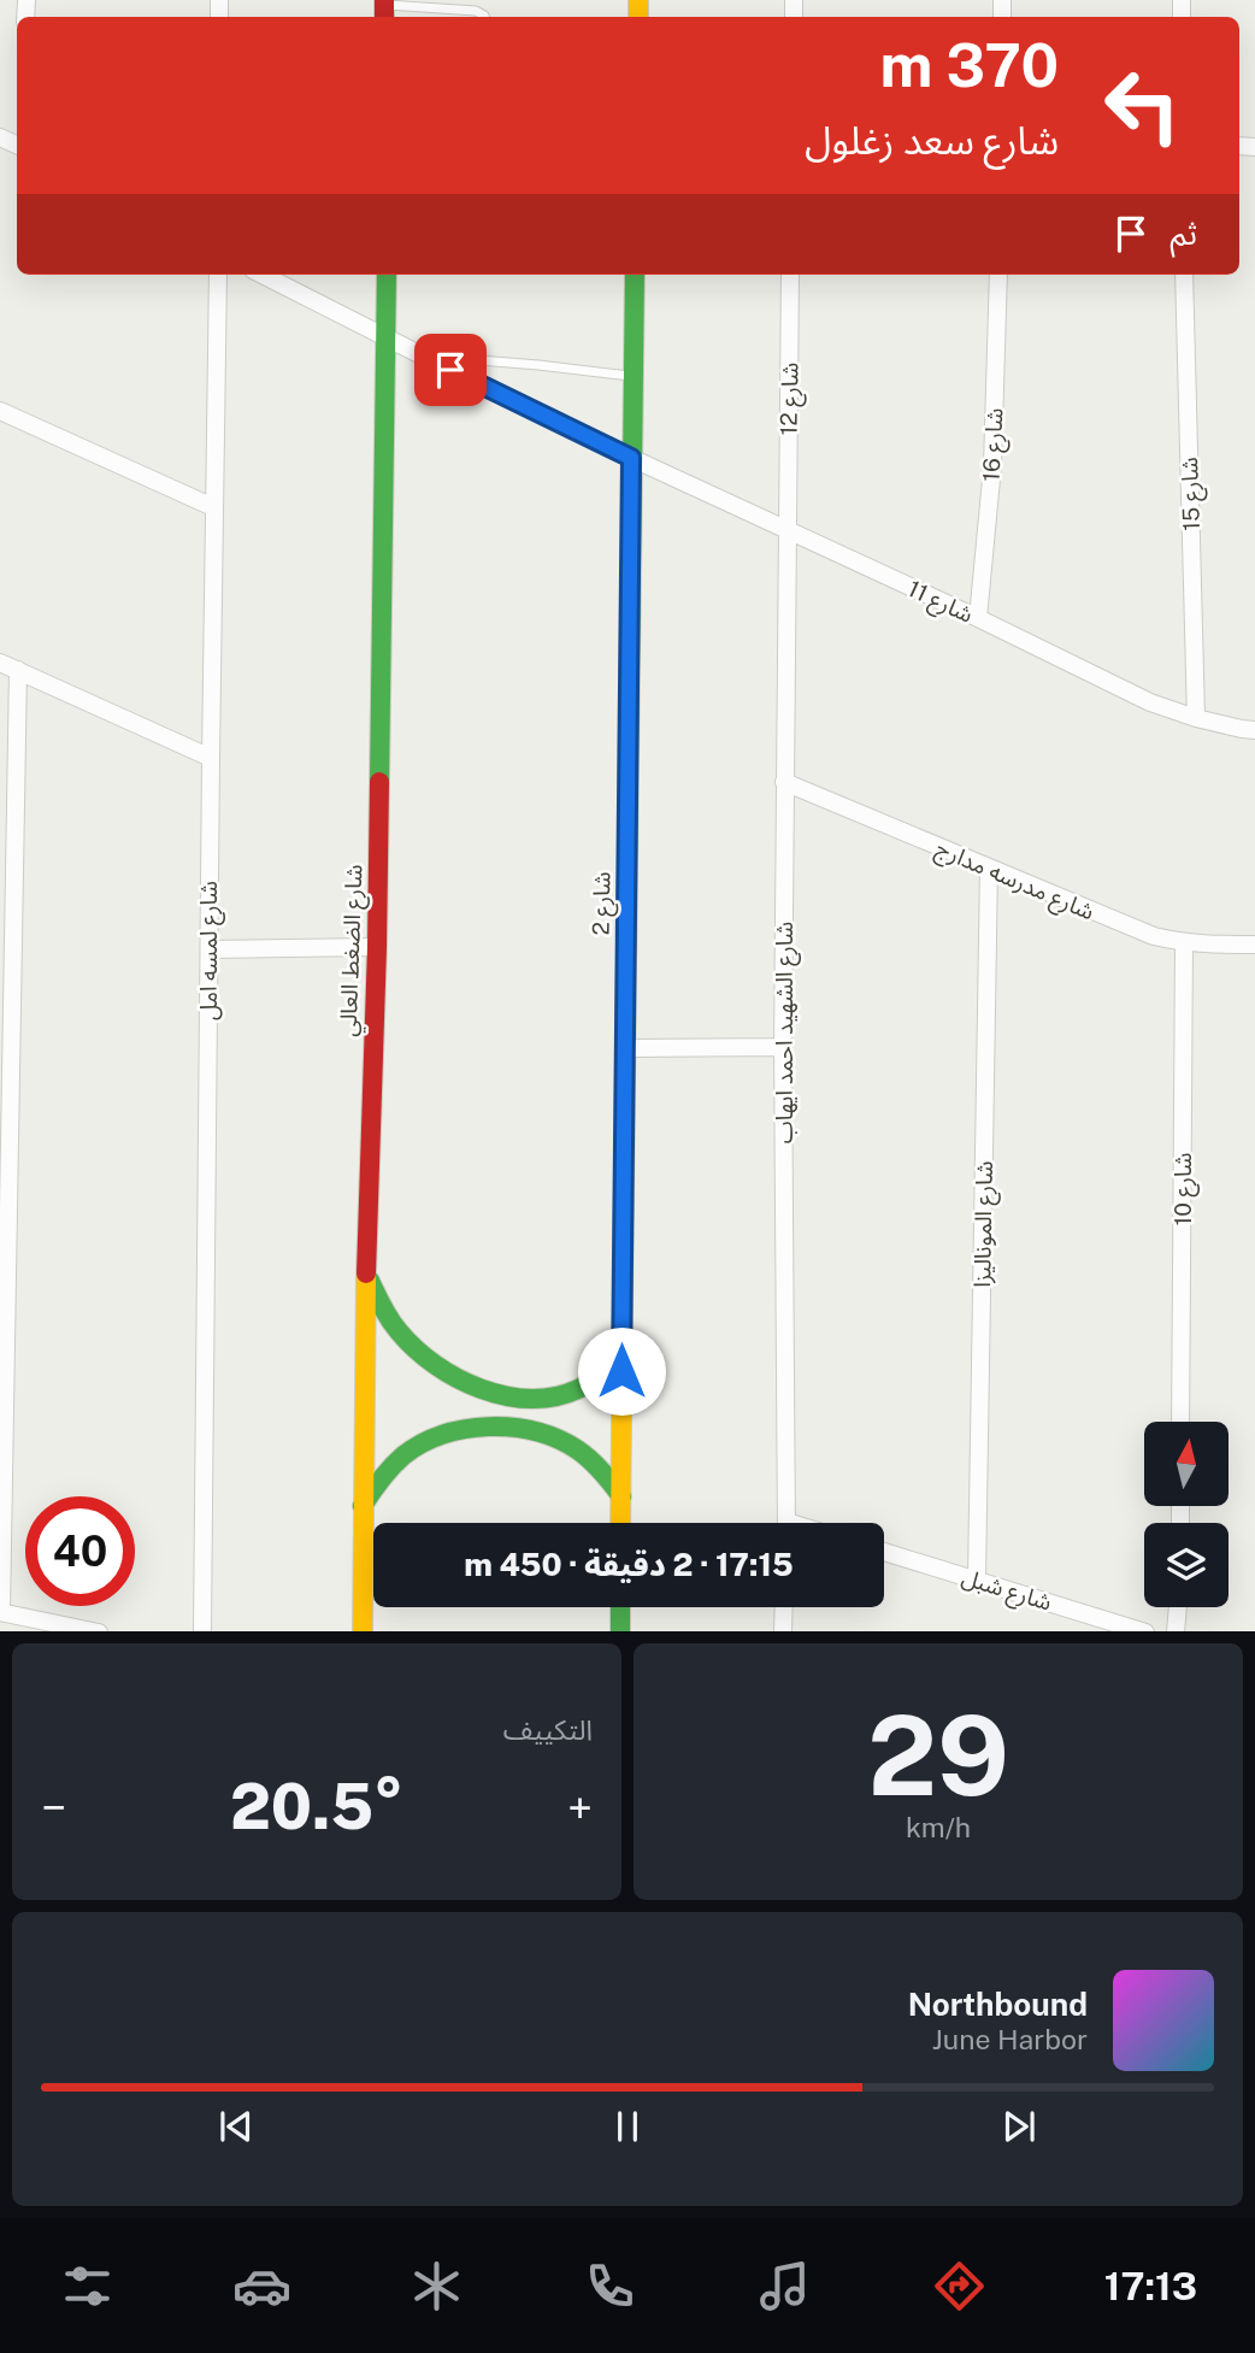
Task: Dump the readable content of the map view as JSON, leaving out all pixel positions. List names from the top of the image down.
{
  "streets": {
    "street": [
      "شارع 12",
      "شارع 16",
      "شارع 15",
      "شارع 11",
      "شارع مدرسه مدارج",
      "شارع 2",
      "شارع لمسه امل",
      "شارع الضغط العالي",
      "شارع الشهيد احمد ايهاب",
      "شارع 10",
      "شارع الموناليزا",
      "شارع شبل"
    ]
  },
  "crossings": [
    ["شارع 12", "شارع 11"],
    ["شارع 12", "شارع الشهيد احمد ايهاب"],
    ["شارع 16", "شارع 11"],
    ["شارع 15", "شارع 11"],
    ["شارع 11", "شارع 2"],
    ["شارع 11", "شارع الضغط العالي"],
    ["شارع 11", "شارع الشهيد احمد ايهاب"],
    ["شارع مدرسه مدارج", "شارع الشهيد احمد ايهاب"],
    ["شارع مدرسه مدارج", "شارع 10"],
    ["شارع مدرسه مدارج", "شارع الموناليزا"],
    ["شارع الموناليزا", "شارع شبل"]
  ],
  "north": "top",
  "page": {
    "turn": ["370 m", "شارع سعد زغلول"],
    "then": "ثم",
    "limit": "40",
    "trip": "17:15 · 2 دقيقة · 450 m",
    "tile": [
      ["29", "km/h"],
      "التكييف"
    ],
    "heat": ["−", "20.5°", "+"],
    "song": ["Northbound", "June Harbor"],
    "tabs": "17:13"
  }
}
